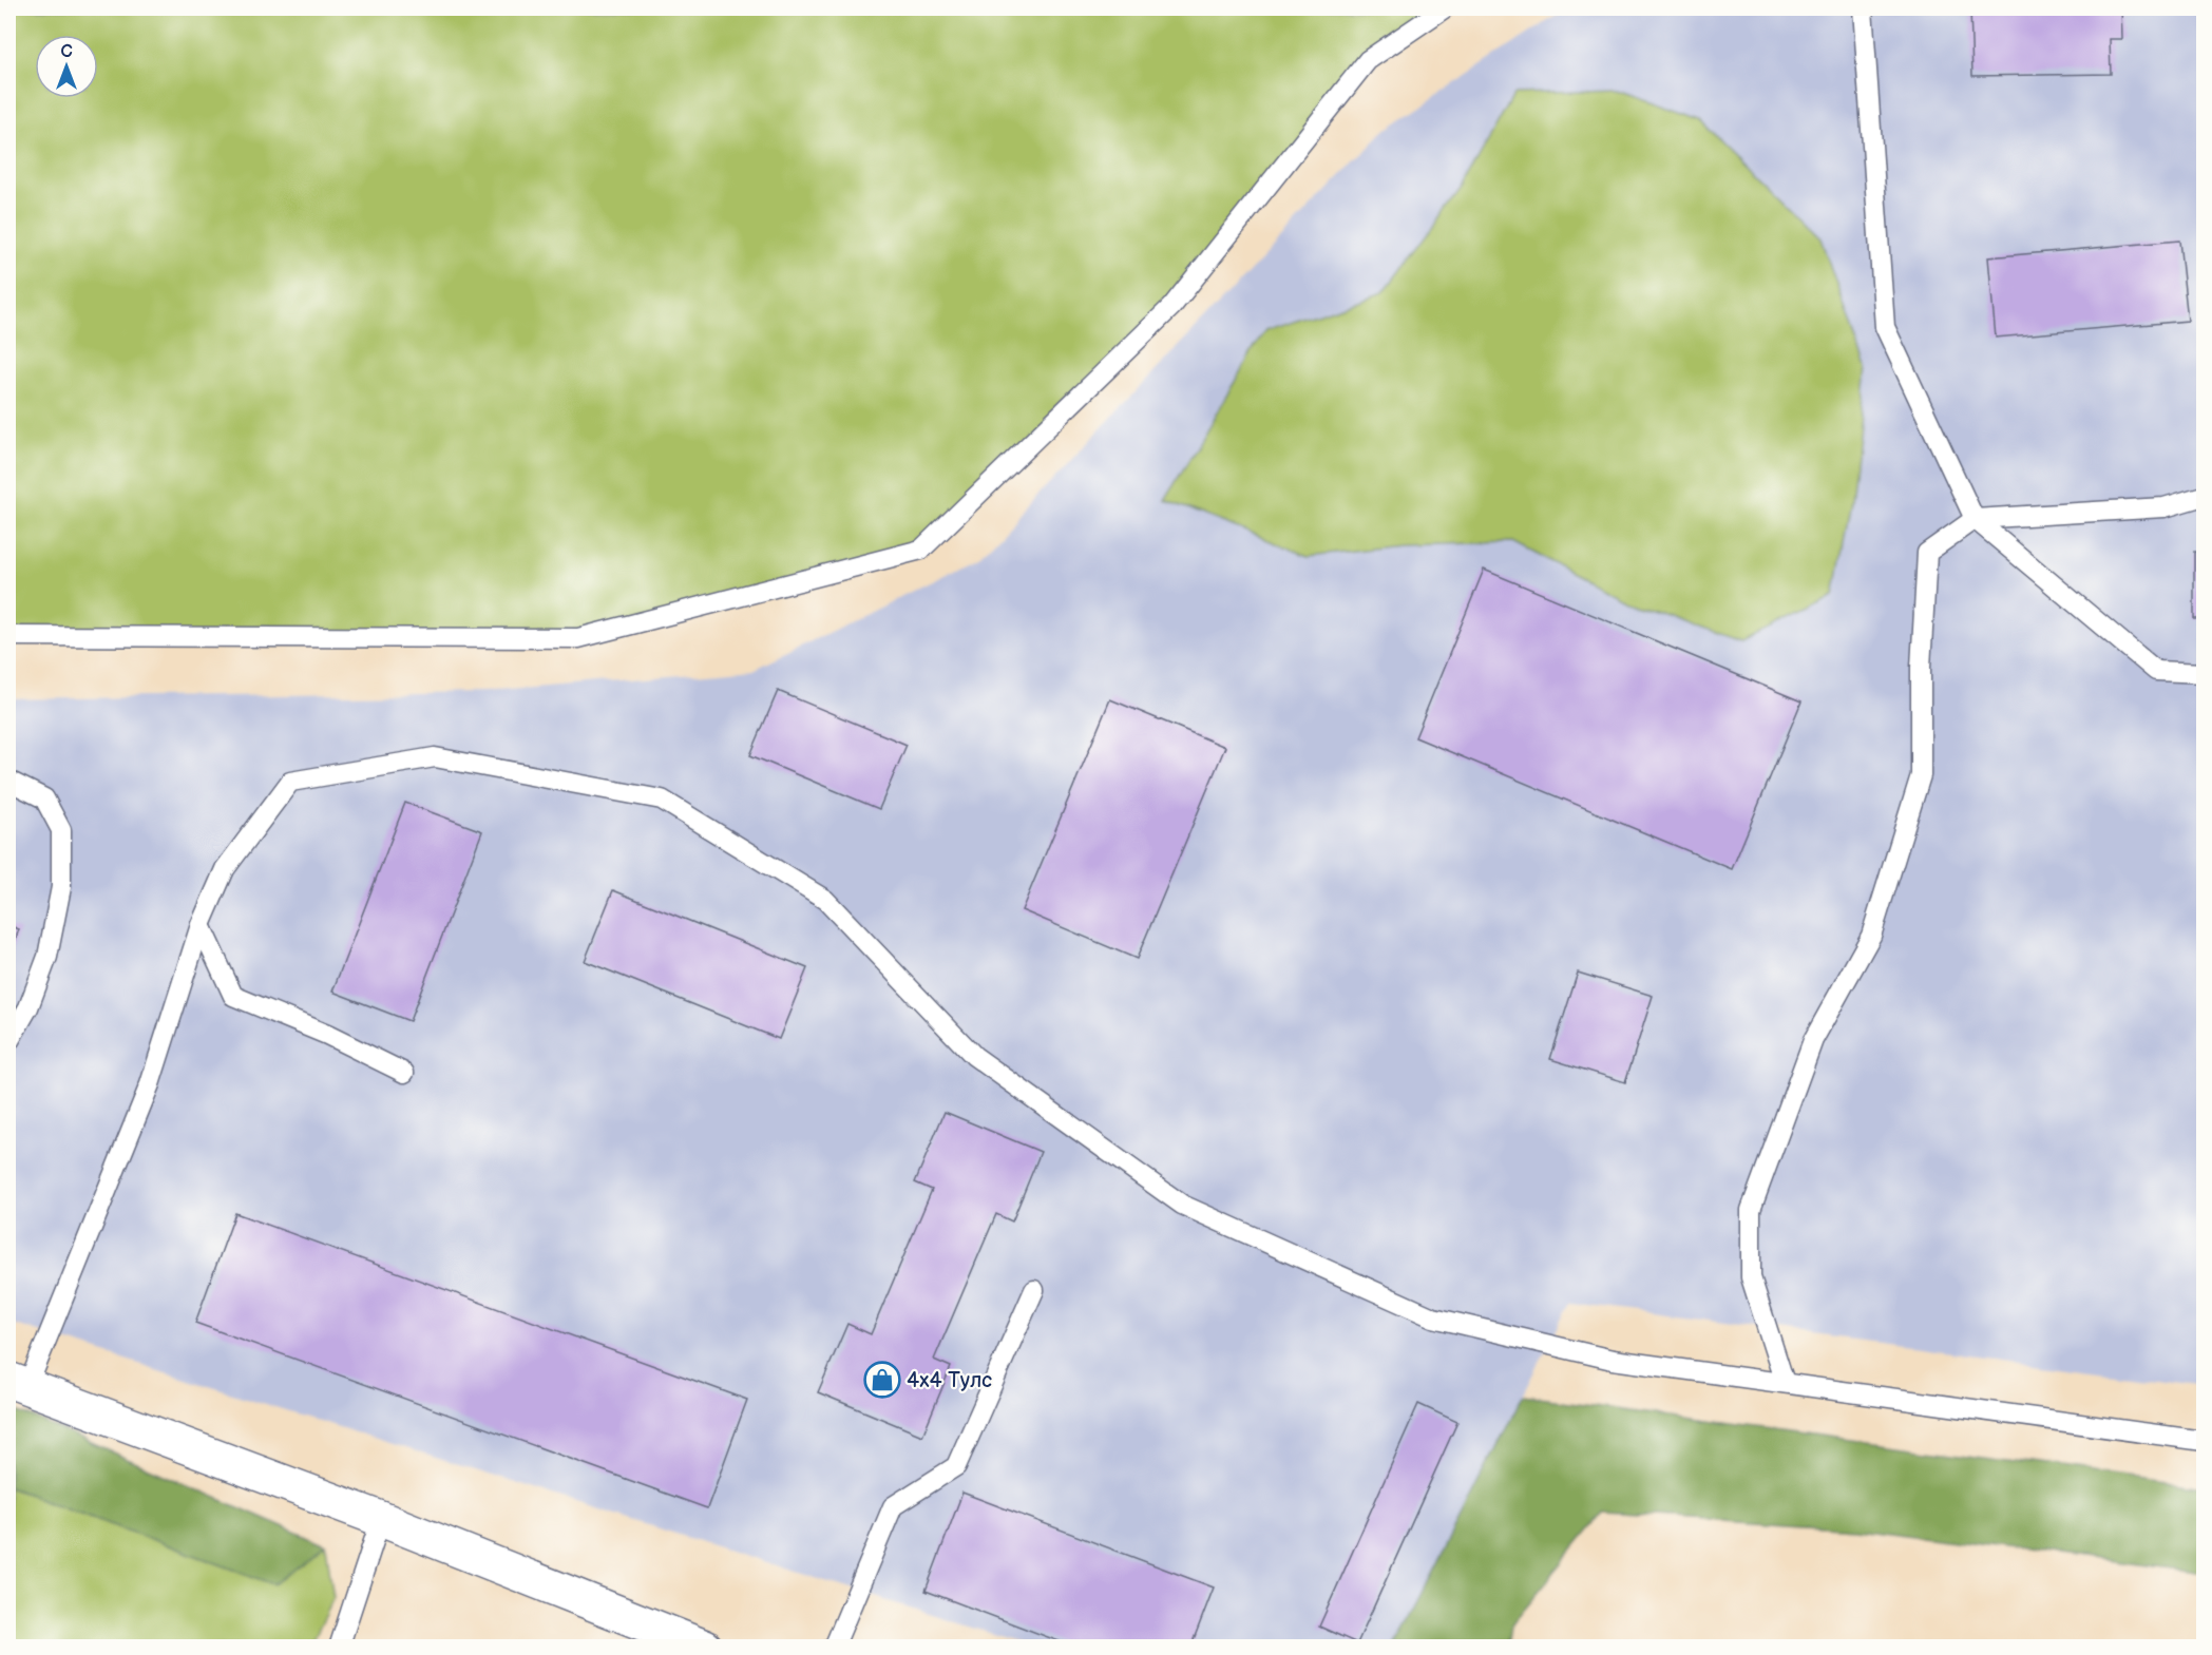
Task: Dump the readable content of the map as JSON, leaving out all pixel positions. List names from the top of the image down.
{
  "places": {
    "shop": ["4x4 Тулс"]
  },
  "north": "top"
}
